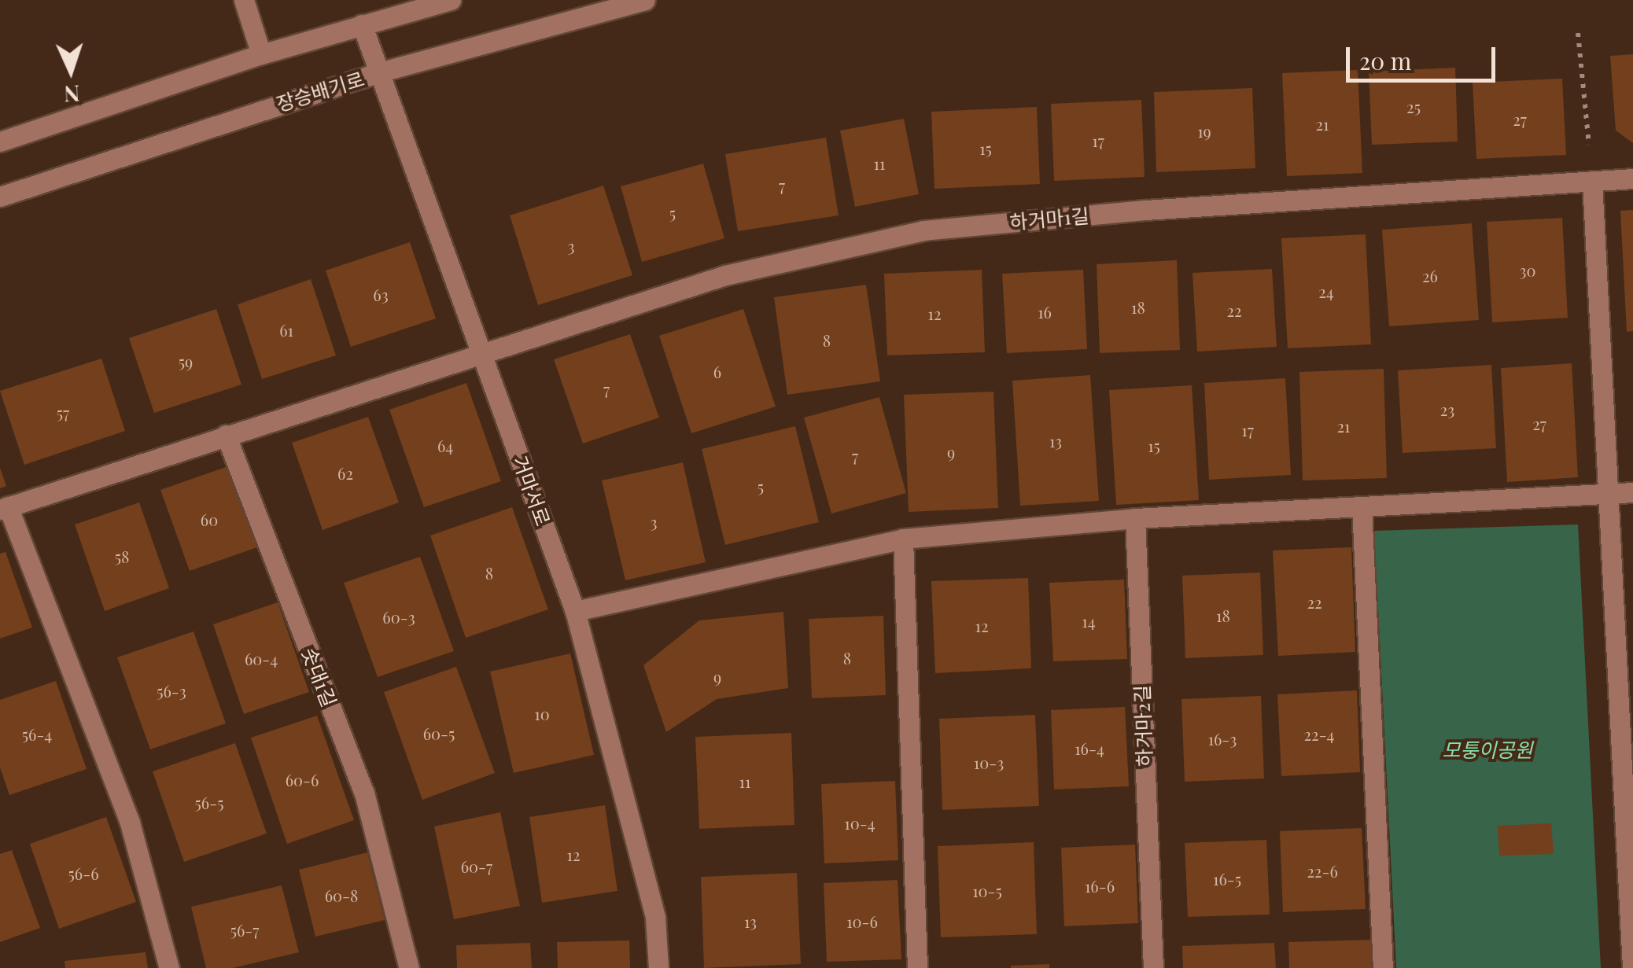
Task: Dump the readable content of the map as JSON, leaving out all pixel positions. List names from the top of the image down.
{
  "streets": {
    "street": [
      "장승배기로",
      "하거마1길",
      "거마서로",
      "솟대1길",
      "하거마2길"
    ]
  },
  "crossings": [
    ["장승배기로", "거마서로"],
    ["하거마1길", "거마서로"]
  ],
  "parks": ["모퉁이공원"],
  "house_numbers": [
    "25",
    "27",
    "21",
    "19",
    "17",
    "15",
    "11",
    "7",
    "5",
    "3",
    "30",
    "26",
    "24",
    "63",
    "18",
    "22",
    "16",
    "12",
    "61",
    "8",
    "59",
    "6",
    "7",
    "23",
    "57",
    "27",
    "21",
    "17",
    "13",
    "64",
    "15",
    "9",
    "7",
    "62",
    "5",
    "60",
    "3",
    "58",
    "8",
    "22",
    "18",
    "60-3",
    "14",
    "12",
    "8",
    "60-4",
    "9",
    "56-3",
    "10",
    "60-5",
    "56-4",
    "22-4",
    "16-3",
    "16-4",
    "10-3",
    "60-6",
    "11",
    "56-5",
    "10-4",
    "12",
    "60-7",
    "22-6",
    "56-6",
    "16-5",
    "16-6",
    "10-5",
    "60-8",
    "13",
    "10-6",
    "56-7"
  ],
  "scale_bar": "20 m",
  "north": "bottom"
}
